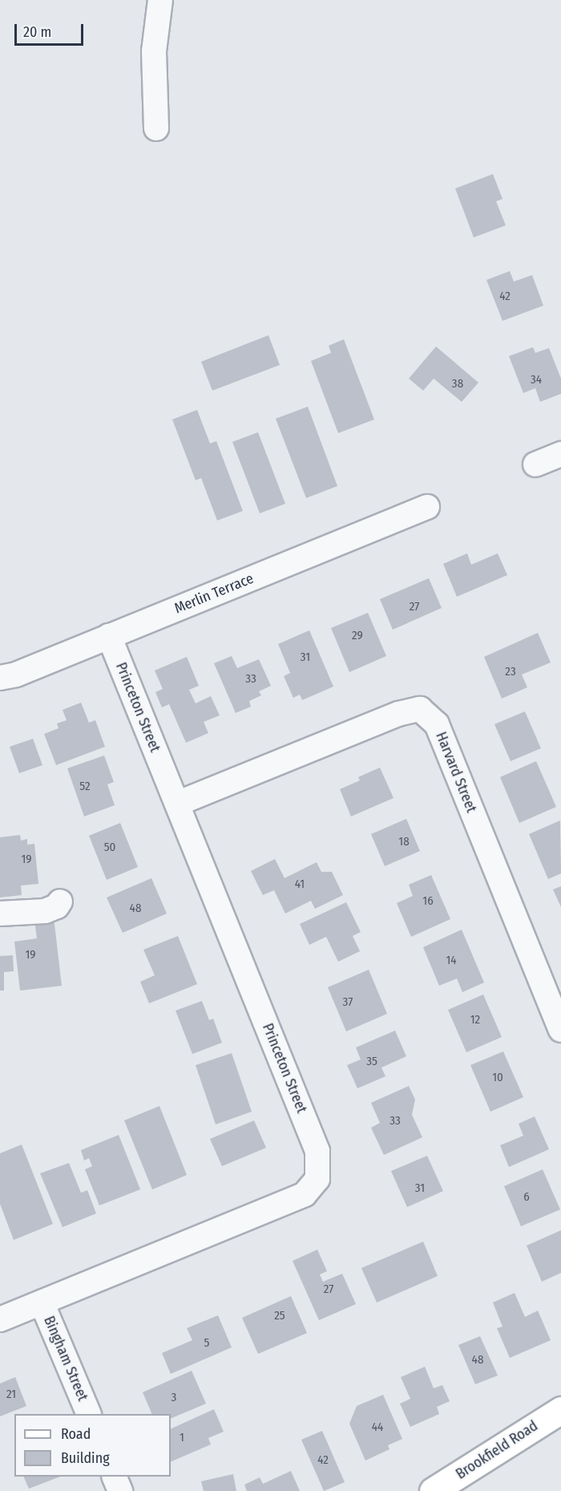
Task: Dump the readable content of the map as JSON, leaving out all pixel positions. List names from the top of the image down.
{
  "streets": {
    "main road": ["Brookfield Road"],
    "street": [
      "Merlin Terrace",
      "Princeton Street",
      "Harvard Street",
      "Bingham Street"
    ]
  },
  "crossings": [
    ["Merlin Terrace", "Princeton Street"],
    ["Princeton Street", "Harvard Street"],
    ["Princeton Street", "Bingham Street"]
  ],
  "house_numbers": [
    "42",
    "34",
    "38",
    "27",
    "29",
    "31",
    "23",
    "33",
    "52",
    "18",
    "50",
    "19",
    "41",
    "16",
    "48",
    "19",
    "14",
    "37",
    "12",
    "35",
    "10",
    "33",
    "31",
    "6",
    "27",
    "25",
    "5",
    "48",
    "21",
    "3",
    "44",
    "1",
    "42"
  ],
  "legend": ["Road", "Building"],
  "scale_bar": "20 m"
}
